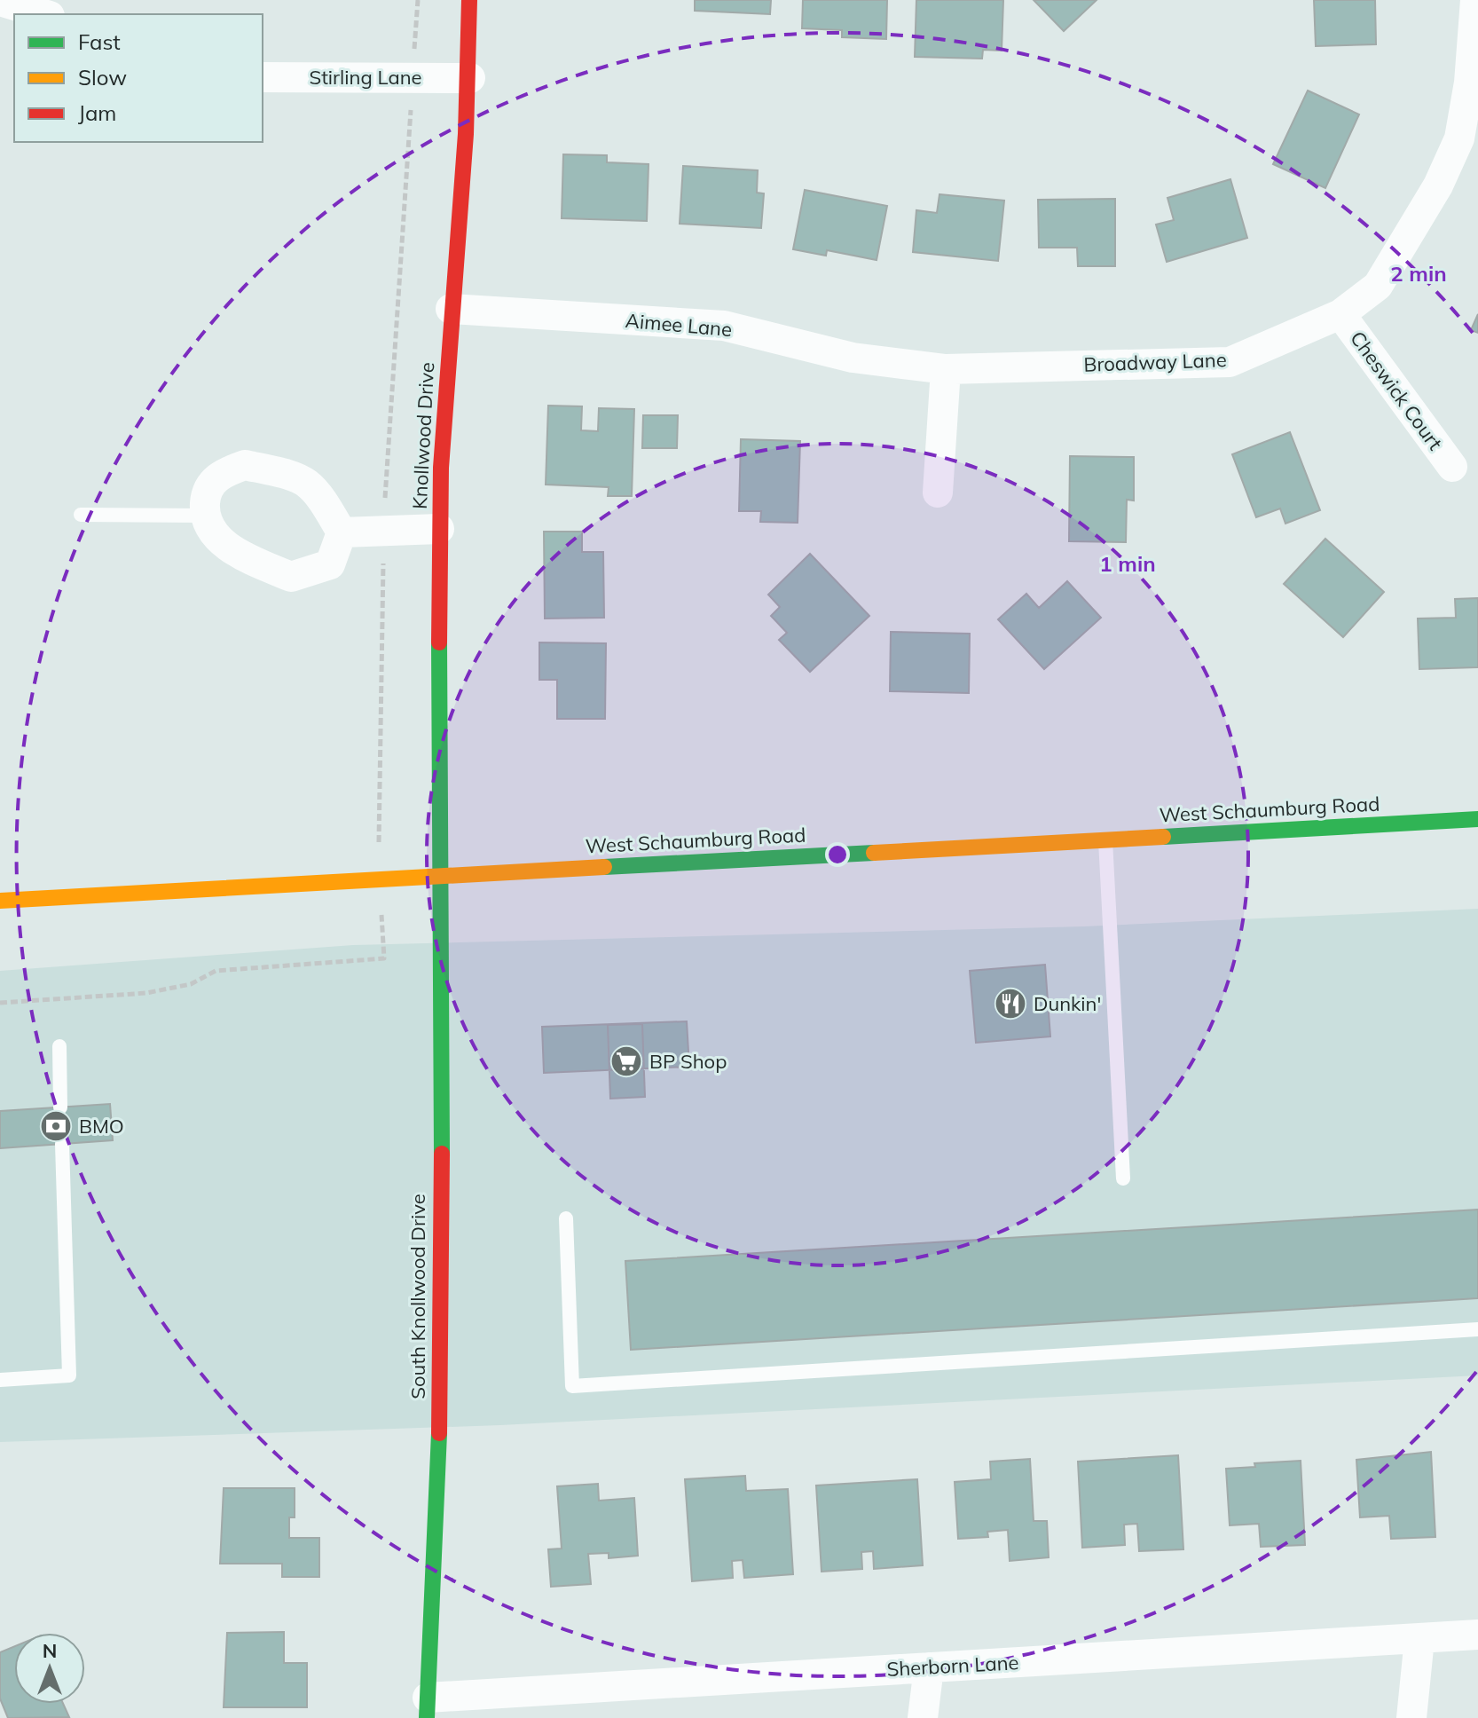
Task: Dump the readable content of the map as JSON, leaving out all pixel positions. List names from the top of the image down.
{
  "streets": {
    "street": [
      "Stirling Lane",
      "Aimee Lane",
      "Broadway Lane",
      "Cheswick Court",
      "Knollwood Drive",
      "West Schaumburg Road",
      "South Knollwood Drive",
      "Sherborn Lane"
    ]
  },
  "crossings": [
    ["Stirling Lane", "Knollwood Drive"],
    ["Aimee Lane", "Broadway Lane"],
    ["Aimee Lane", "Knollwood Drive"],
    ["Broadway Lane", "Cheswick Court"],
    ["Knollwood Drive", "West Schaumburg Road"],
    ["Knollwood Drive", "South Knollwood Drive"],
    ["West Schaumburg Road", "South Knollwood Drive"],
    ["South Knollwood Drive", "Sherborn Lane"]
  ],
  "places": {
    "restaurant": ["Dunkin'"],
    "supermarket": ["BP Shop"],
    "bank": ["BMO"]
  },
  "legend": ["Fast", "Slow", "Jam"],
  "north": "top",
  "rings": ["2 min", "1 min"]
}
